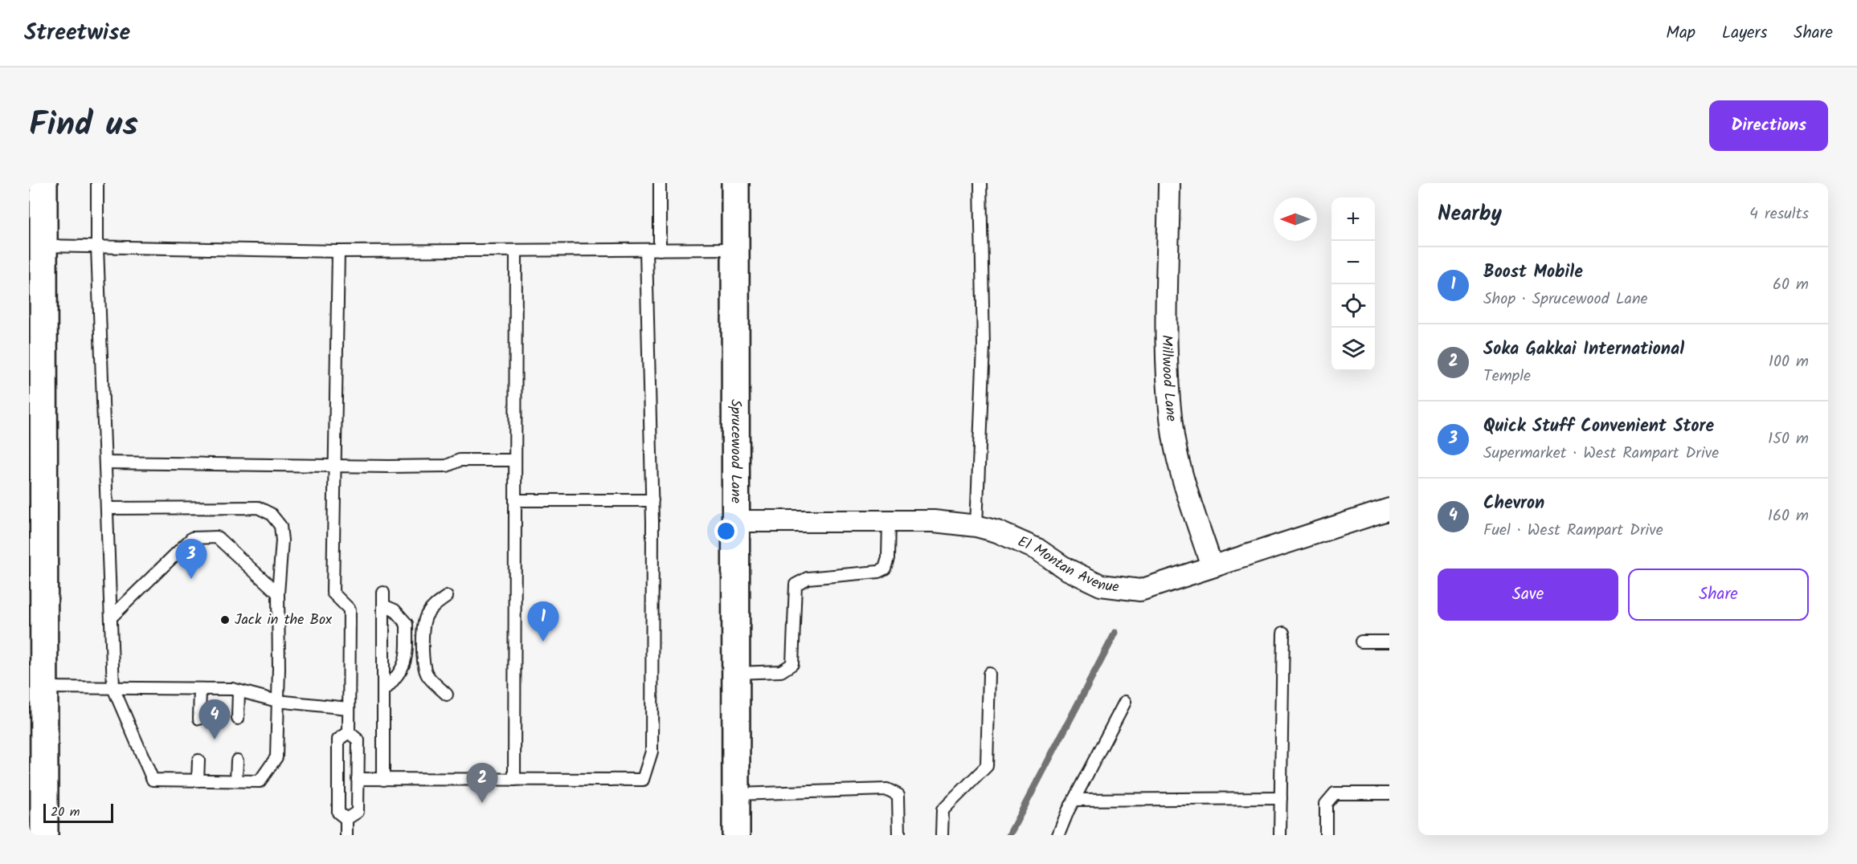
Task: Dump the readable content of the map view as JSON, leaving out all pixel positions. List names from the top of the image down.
{
  "streets": {
    "street": ["Millwood Lane", "Sprucewood Lane", "El Montan Avenue"]
  },
  "crossings": [
    ["Millwood Lane", "El Montan Avenue"],
    ["Sprucewood Lane", "El Montan Avenue"]
  ],
  "places": ["Jack in the Box"],
  "scale_bar": "20 m",
  "north": "left",
  "page": {
    "header": "Streetwise",
    "nav": ["Map", "Layers", "Share"],
    "title": "Find us",
    "buttons": [
      "Directions",
      ["Save", "Share"]
    ],
    "heading": ["Nearby", "4 results"],
    "map_buttons": ["+", "−"],
    "list": [
      {
        "mark": "1",
        "name": "Boost Mobile",
        "note": "Shop · Sprucewood Lane",
        "value": "60 m"
      },
      {
        "mark": "2",
        "name": "Soka Gakkai International",
        "note": "Temple",
        "value": "100 m"
      },
      {
        "mark": "3",
        "name": "Quick Stuff Convenient Store",
        "note": "Supermarket · West Rampart Drive",
        "value": "150 m"
      },
      {
        "mark": "4",
        "name": "Chevron",
        "note": "Fuel · West Rampart Drive",
        "value": "160 m"
      }
    ],
    "pins": [
      "3",
      "1",
      "4",
      "2"
    ],
    "scale": "20 m"
  }
}
